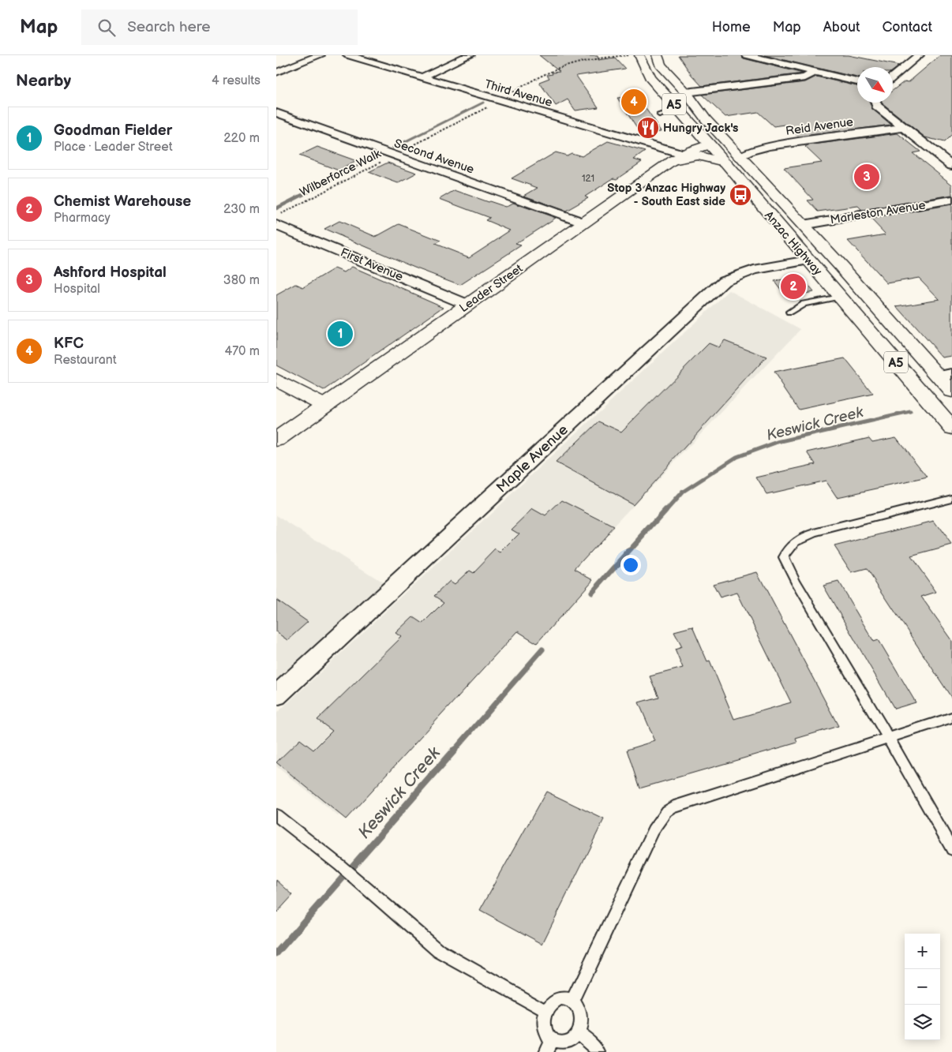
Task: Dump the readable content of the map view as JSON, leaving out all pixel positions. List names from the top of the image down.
{
  "streets": {
    "main road": ["A5", "Anzac Highway", "Leader Street"],
    "street": [
      "Third Avenue",
      "Reid Avenue",
      "Second Avenue",
      "Marleston Avenue",
      "First Avenue",
      "Maple Avenue"
    ],
    "path": ["Wilberforce Walk"]
  },
  "crossings": [
    ["Third Avenue", "Leader Street"],
    ["Reid Avenue", "Anzac Highway"],
    ["Second Avenue", "Leader Street"],
    ["Marleston Avenue", "Anzac Highway"],
    ["Anzac Highway", "Leader Street"],
    ["Anzac Highway", "Maple Avenue"],
    ["First Avenue", "Leader Street"]
  ],
  "water": ["Keswick Creek"],
  "places": {
    "restaurant": ["Hungry Jack's"],
    "bus stop": ["Stop 3 Anzac Highway - South East side"]
  },
  "house_numbers": ["121"],
  "north": "bottom right",
  "page": {
    "header": "Map",
    "search": "Search here",
    "nav": [
      "Home",
      "Map",
      "About",
      "Contact"
    ],
    "heading": ["Nearby", "4 results"],
    "pins": [
      "4",
      "3",
      "2",
      "1"
    ],
    "list": [
      {
        "mark": "1",
        "name": "Goodman Fielder",
        "note": "Place · Leader Street",
        "value": "220 m"
      },
      {
        "mark": "2",
        "name": "Chemist Warehouse",
        "note": "Pharmacy",
        "value": "230 m"
      },
      {
        "mark": "3",
        "name": "Ashford Hospital",
        "note": "Hospital",
        "value": "380 m"
      },
      {
        "mark": "4",
        "name": "KFC",
        "note": "Restaurant",
        "value": "470 m"
      }
    ],
    "map_buttons": ["+", "−"]
  }
}
